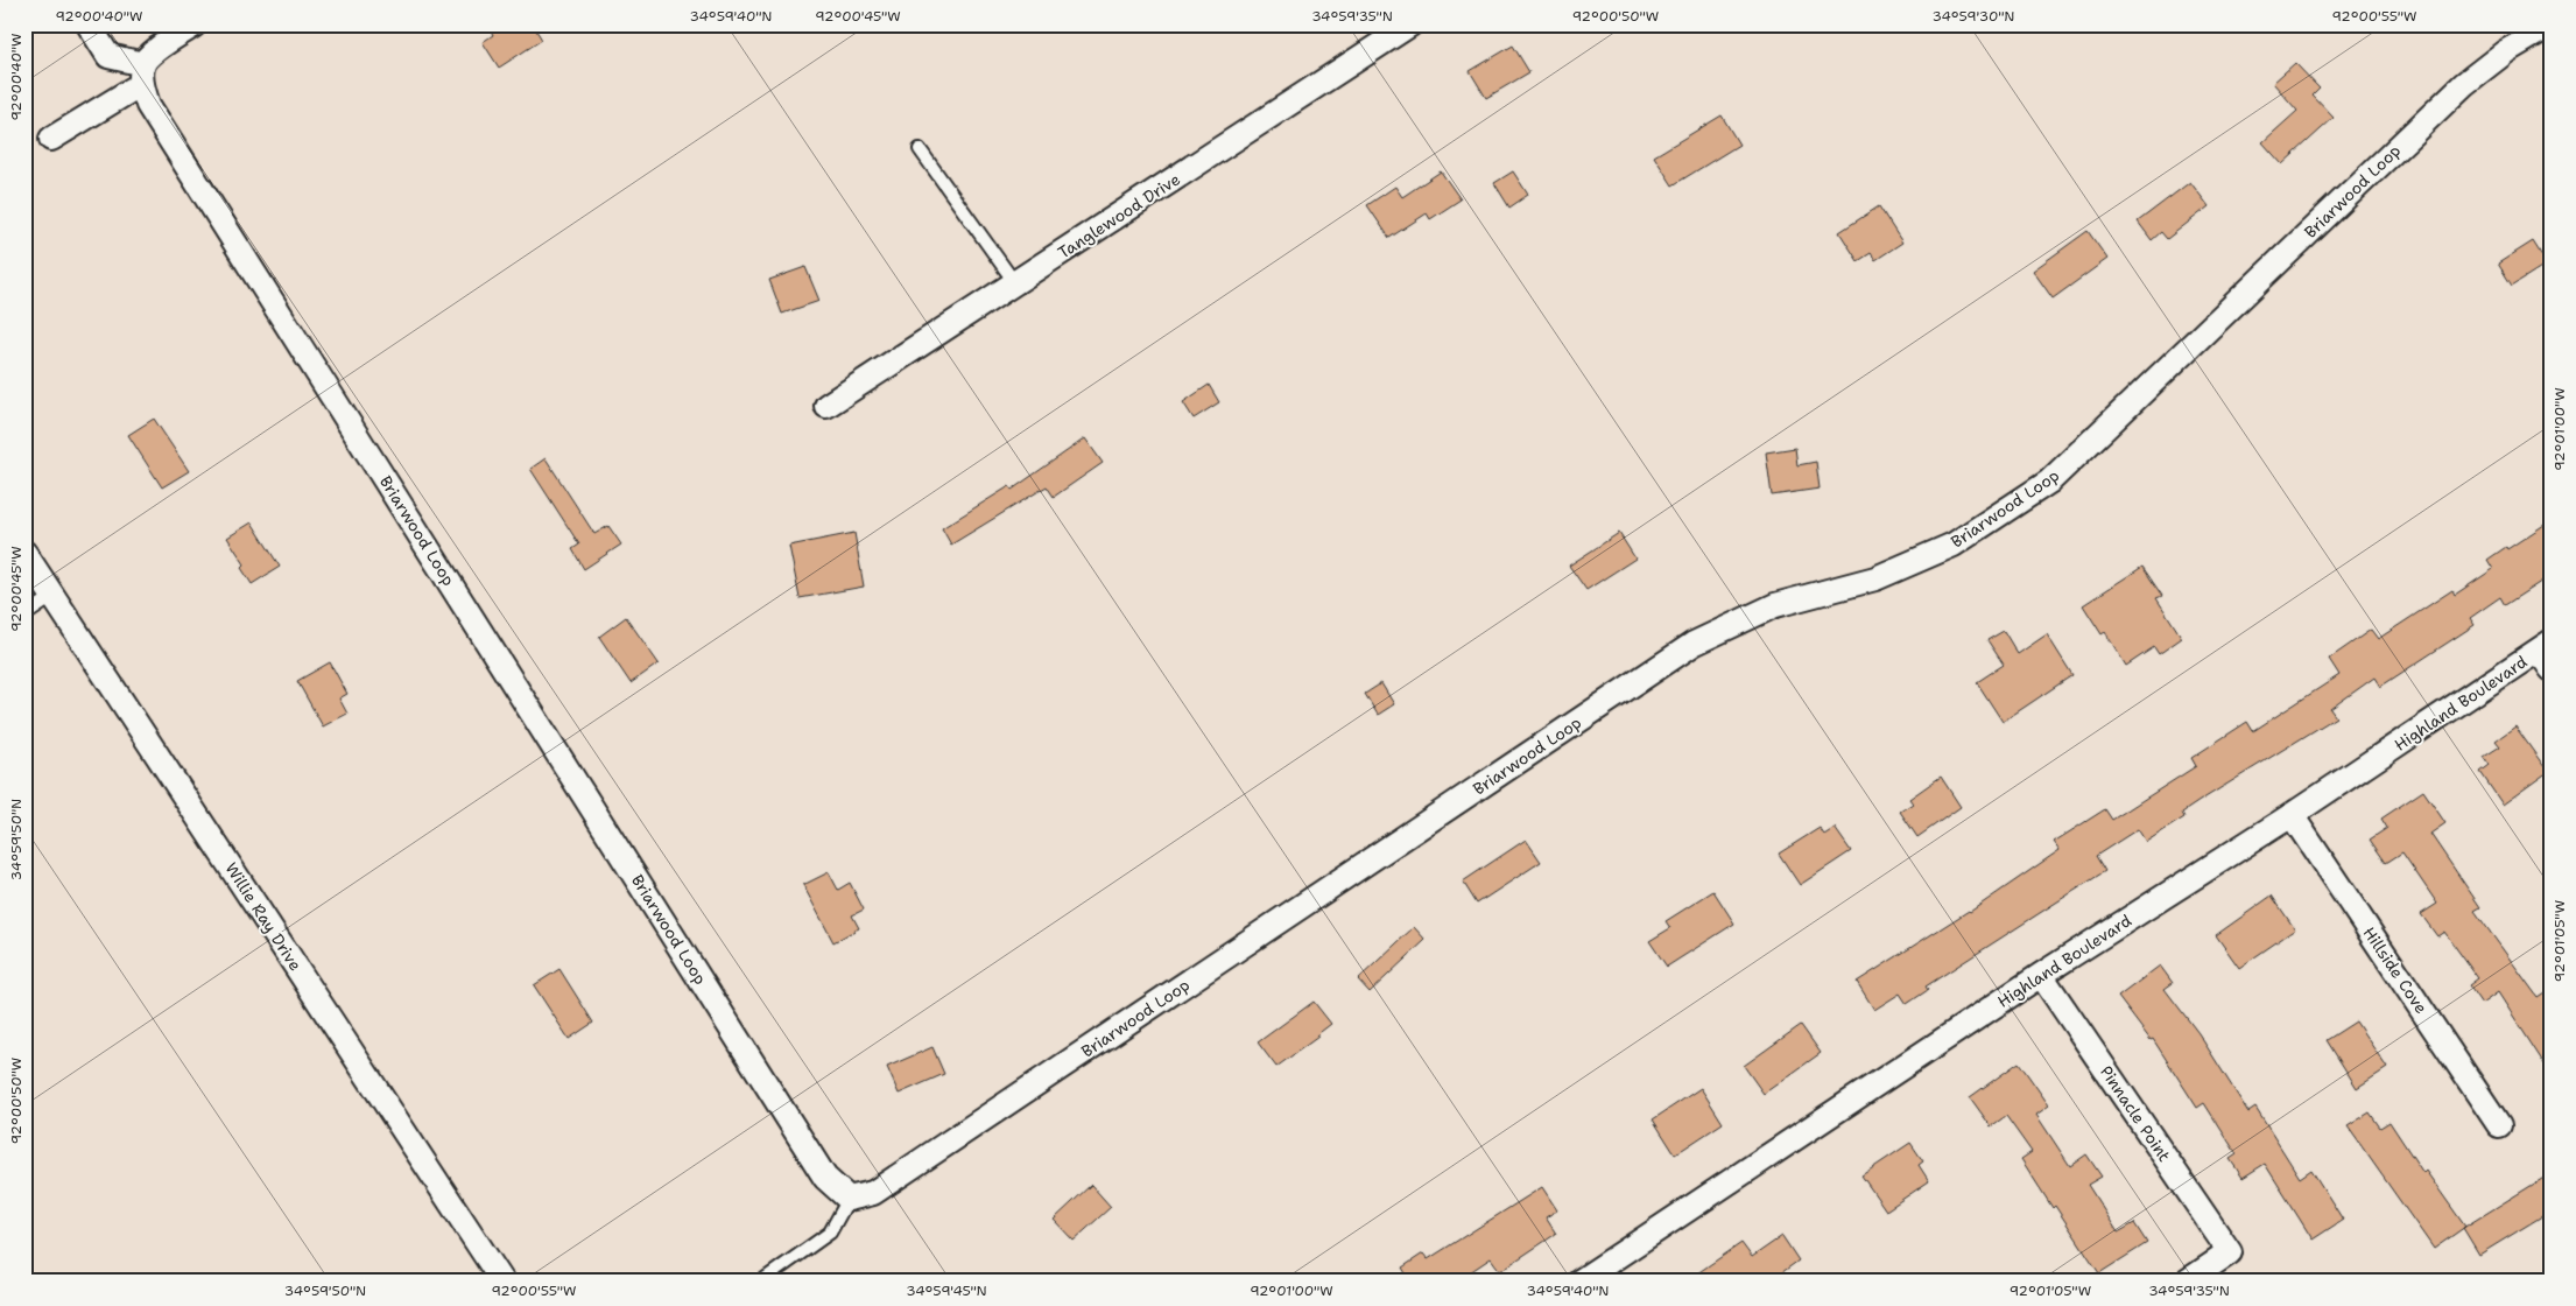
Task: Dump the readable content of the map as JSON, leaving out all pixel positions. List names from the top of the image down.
{
  "streets": {
    "street": [
      "Briarwood Loop",
      "Tanglewood Drive",
      "Highland Boulevard",
      "Willie Ray Drive",
      "Hillside Cove",
      "Pinnacle Point"
    ]
  },
  "crossings": [
    ["Highland Boulevard", "Hillside Cove"],
    ["Highland Boulevard", "Pinnacle Point"]
  ],
  "coordinates": [
    "92°00'40\"W",
    "34°59'40\"N",
    "92°00'45\"W",
    "34°59'35\"N",
    "92°00'50\"W",
    "34°59'30\"N",
    "92°00'55\"W",
    "92°01'00\"W",
    "34°59'50\"N",
    "92°01'05\"W",
    "34°59'45\"N"
  ]
}
